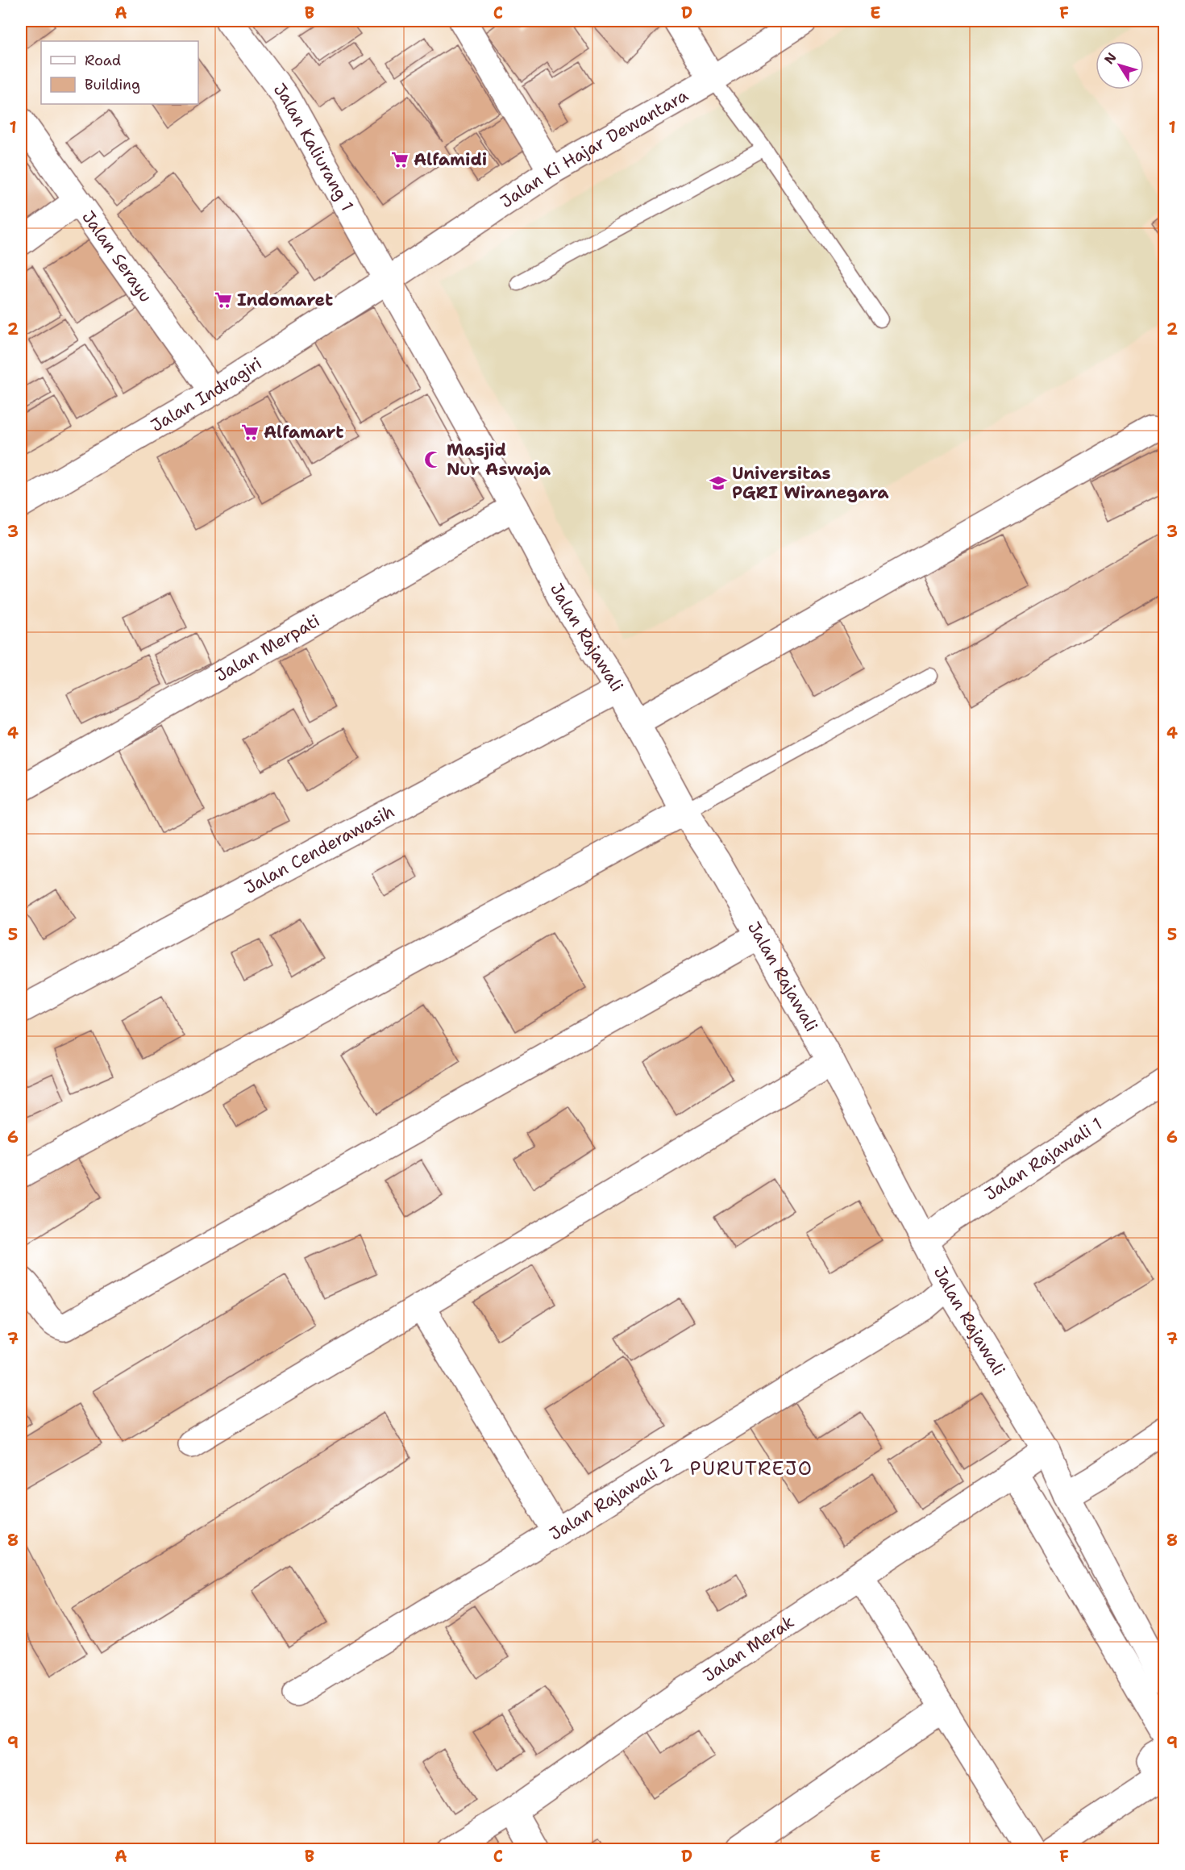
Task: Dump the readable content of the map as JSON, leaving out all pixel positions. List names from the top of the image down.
{
  "streets": {
    "street": [
      "Jalan Kaliurang 1",
      "Jalan Ki Hajar Dewantara",
      "Jalan Serayu",
      "Jalan Indragiri",
      "Jalan Rajawali",
      "Jalan Merpati",
      "Jalan Cenderawasih",
      "Jalan Rajawali 1",
      "Jalan Rajawali 2",
      "Jalan Merak"
    ]
  },
  "crossings": [
    ["Jalan Kaliurang 1", "Jalan Ki Hajar Dewantara"],
    ["Jalan Kaliurang 1", "Jalan Indragiri"],
    ["Jalan Kaliurang 1", "Jalan Rajawali"],
    ["Jalan Ki Hajar Dewantara", "Jalan Indragiri"],
    ["Jalan Ki Hajar Dewantara", "Jalan Rajawali"],
    ["Jalan Serayu", "Jalan Indragiri"],
    ["Jalan Indragiri", "Jalan Rajawali"],
    ["Jalan Rajawali", "Jalan Merpati"],
    ["Jalan Rajawali", "Jalan Cenderawasih"],
    ["Jalan Rajawali", "Jalan Rajawali 1"],
    ["Jalan Rajawali", "Jalan Rajawali 2"],
    ["Jalan Rajawali", "Jalan Merak"]
  ],
  "districts": ["PURUTREJO"],
  "places": {
    "supermarket": ["Alfamidi", "Indomaret", "Alfamart"],
    "mosque": ["Masjid Nur Aswaja"],
    "school or university": ["Universitas PGRI Wiranegara"]
  },
  "legend": ["Road", "Building"],
  "north": "top left",
  "grid": {
    "columns": [
      "A",
      "B",
      "C",
      "D",
      "E",
      "F"
    ],
    "rows": [
      "1",
      "2",
      "3",
      "4",
      "5",
      "6",
      "7",
      "8",
      "9"
    ]
  }
}
